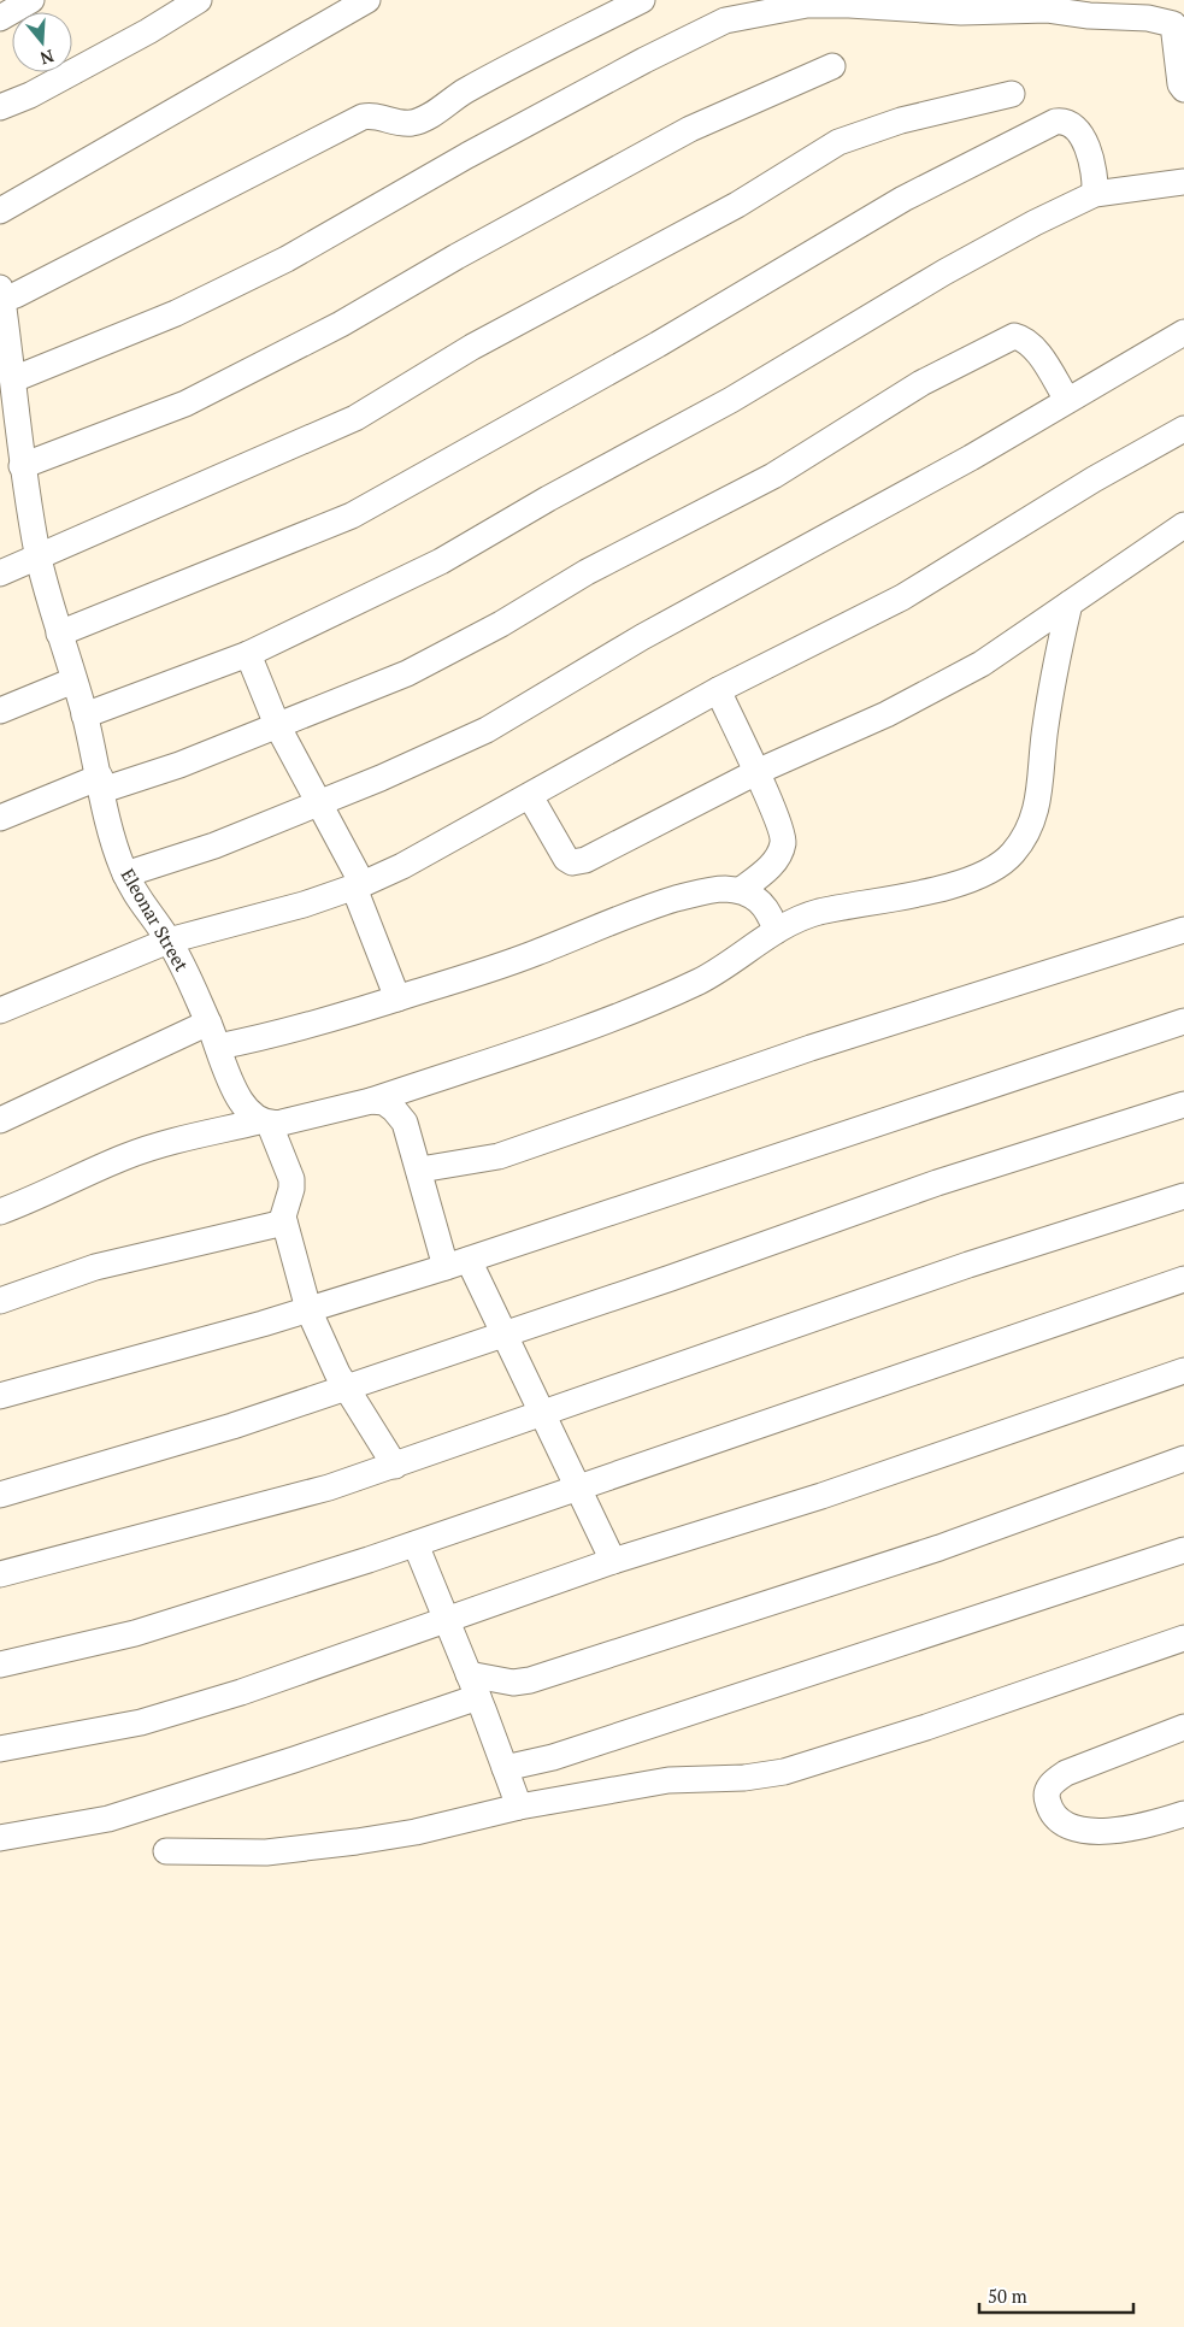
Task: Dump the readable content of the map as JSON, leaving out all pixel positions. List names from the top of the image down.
{
  "streets": {
    "street": ["Eleonar Street"]
  },
  "scale_bar": "50 m",
  "north": "bottom"
}
